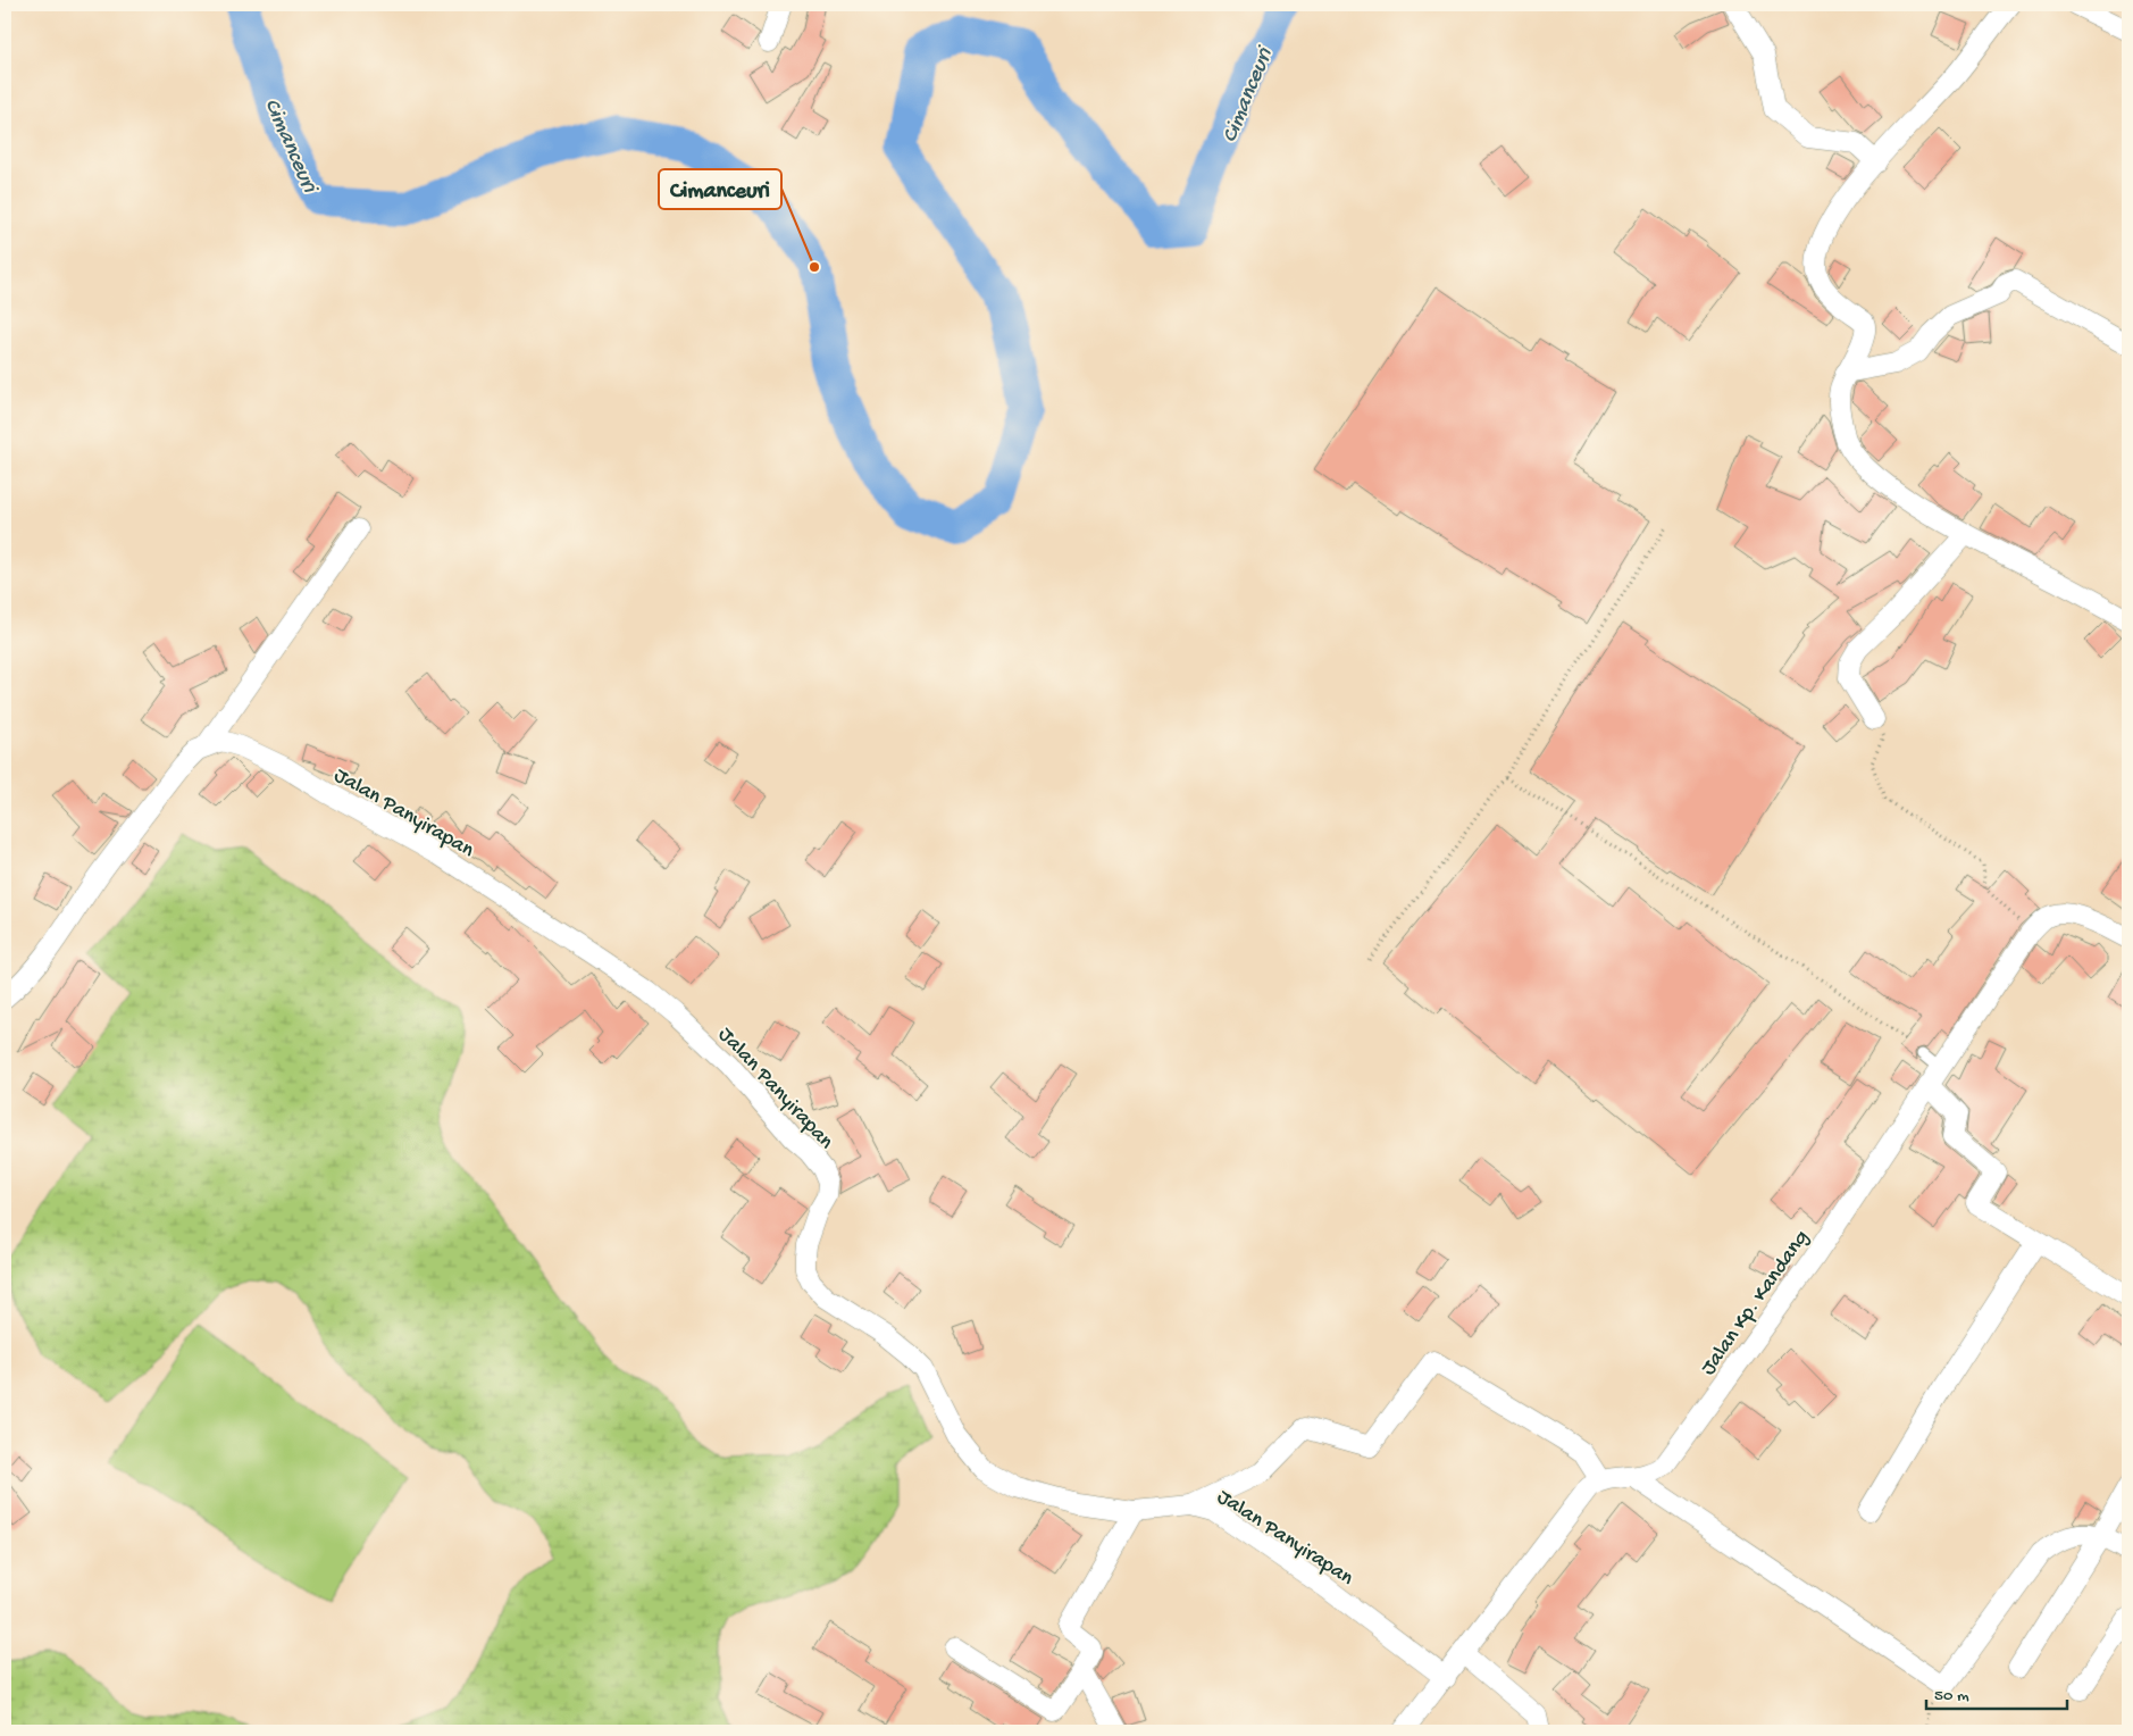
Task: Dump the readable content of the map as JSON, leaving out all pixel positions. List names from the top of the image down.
{
  "streets": {
    "street": ["Jalan Panyirapan", "Jalan Kp. Kandang"]
  },
  "water": ["Cimanceuri"],
  "places": ["Cimanceuri"],
  "scale_bar": "50 m"
}
